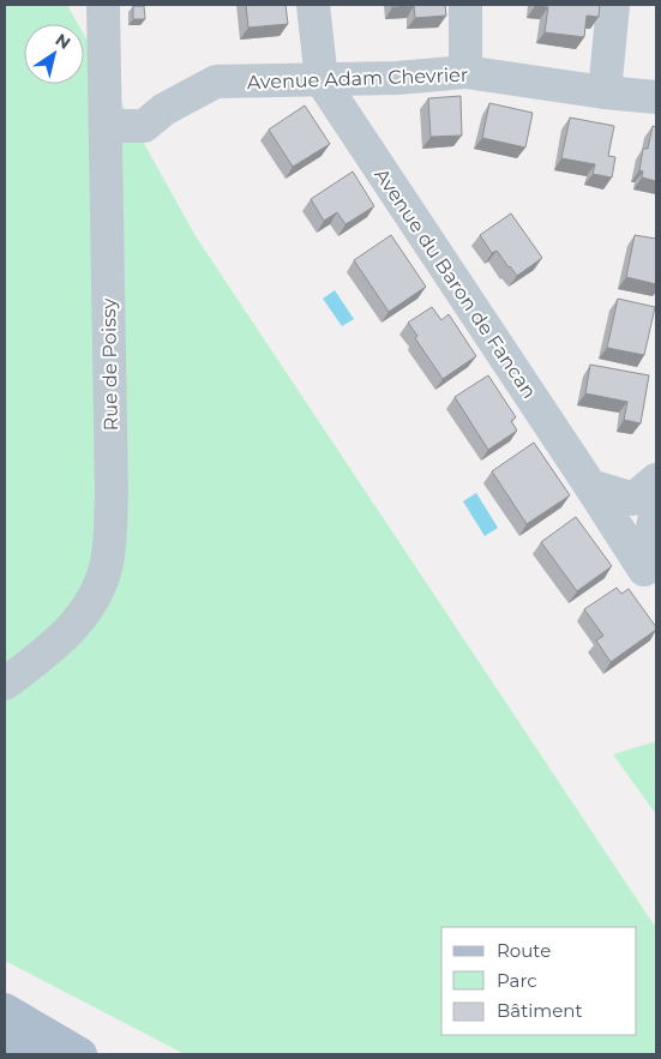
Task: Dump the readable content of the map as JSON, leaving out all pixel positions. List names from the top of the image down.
{
  "streets": {
    "street": ["Avenue Adam Chevrier", "Avenue du Baron de Fancan", "Rue de Poissy"]
  },
  "crossings": [
    ["Avenue Adam Chevrier", "Avenue du Baron de Fancan"],
    ["Avenue Adam Chevrier", "Rue de Poissy"]
  ],
  "legend": ["Route", "Parc", "Bâtiment"],
  "north": "top right"
}
